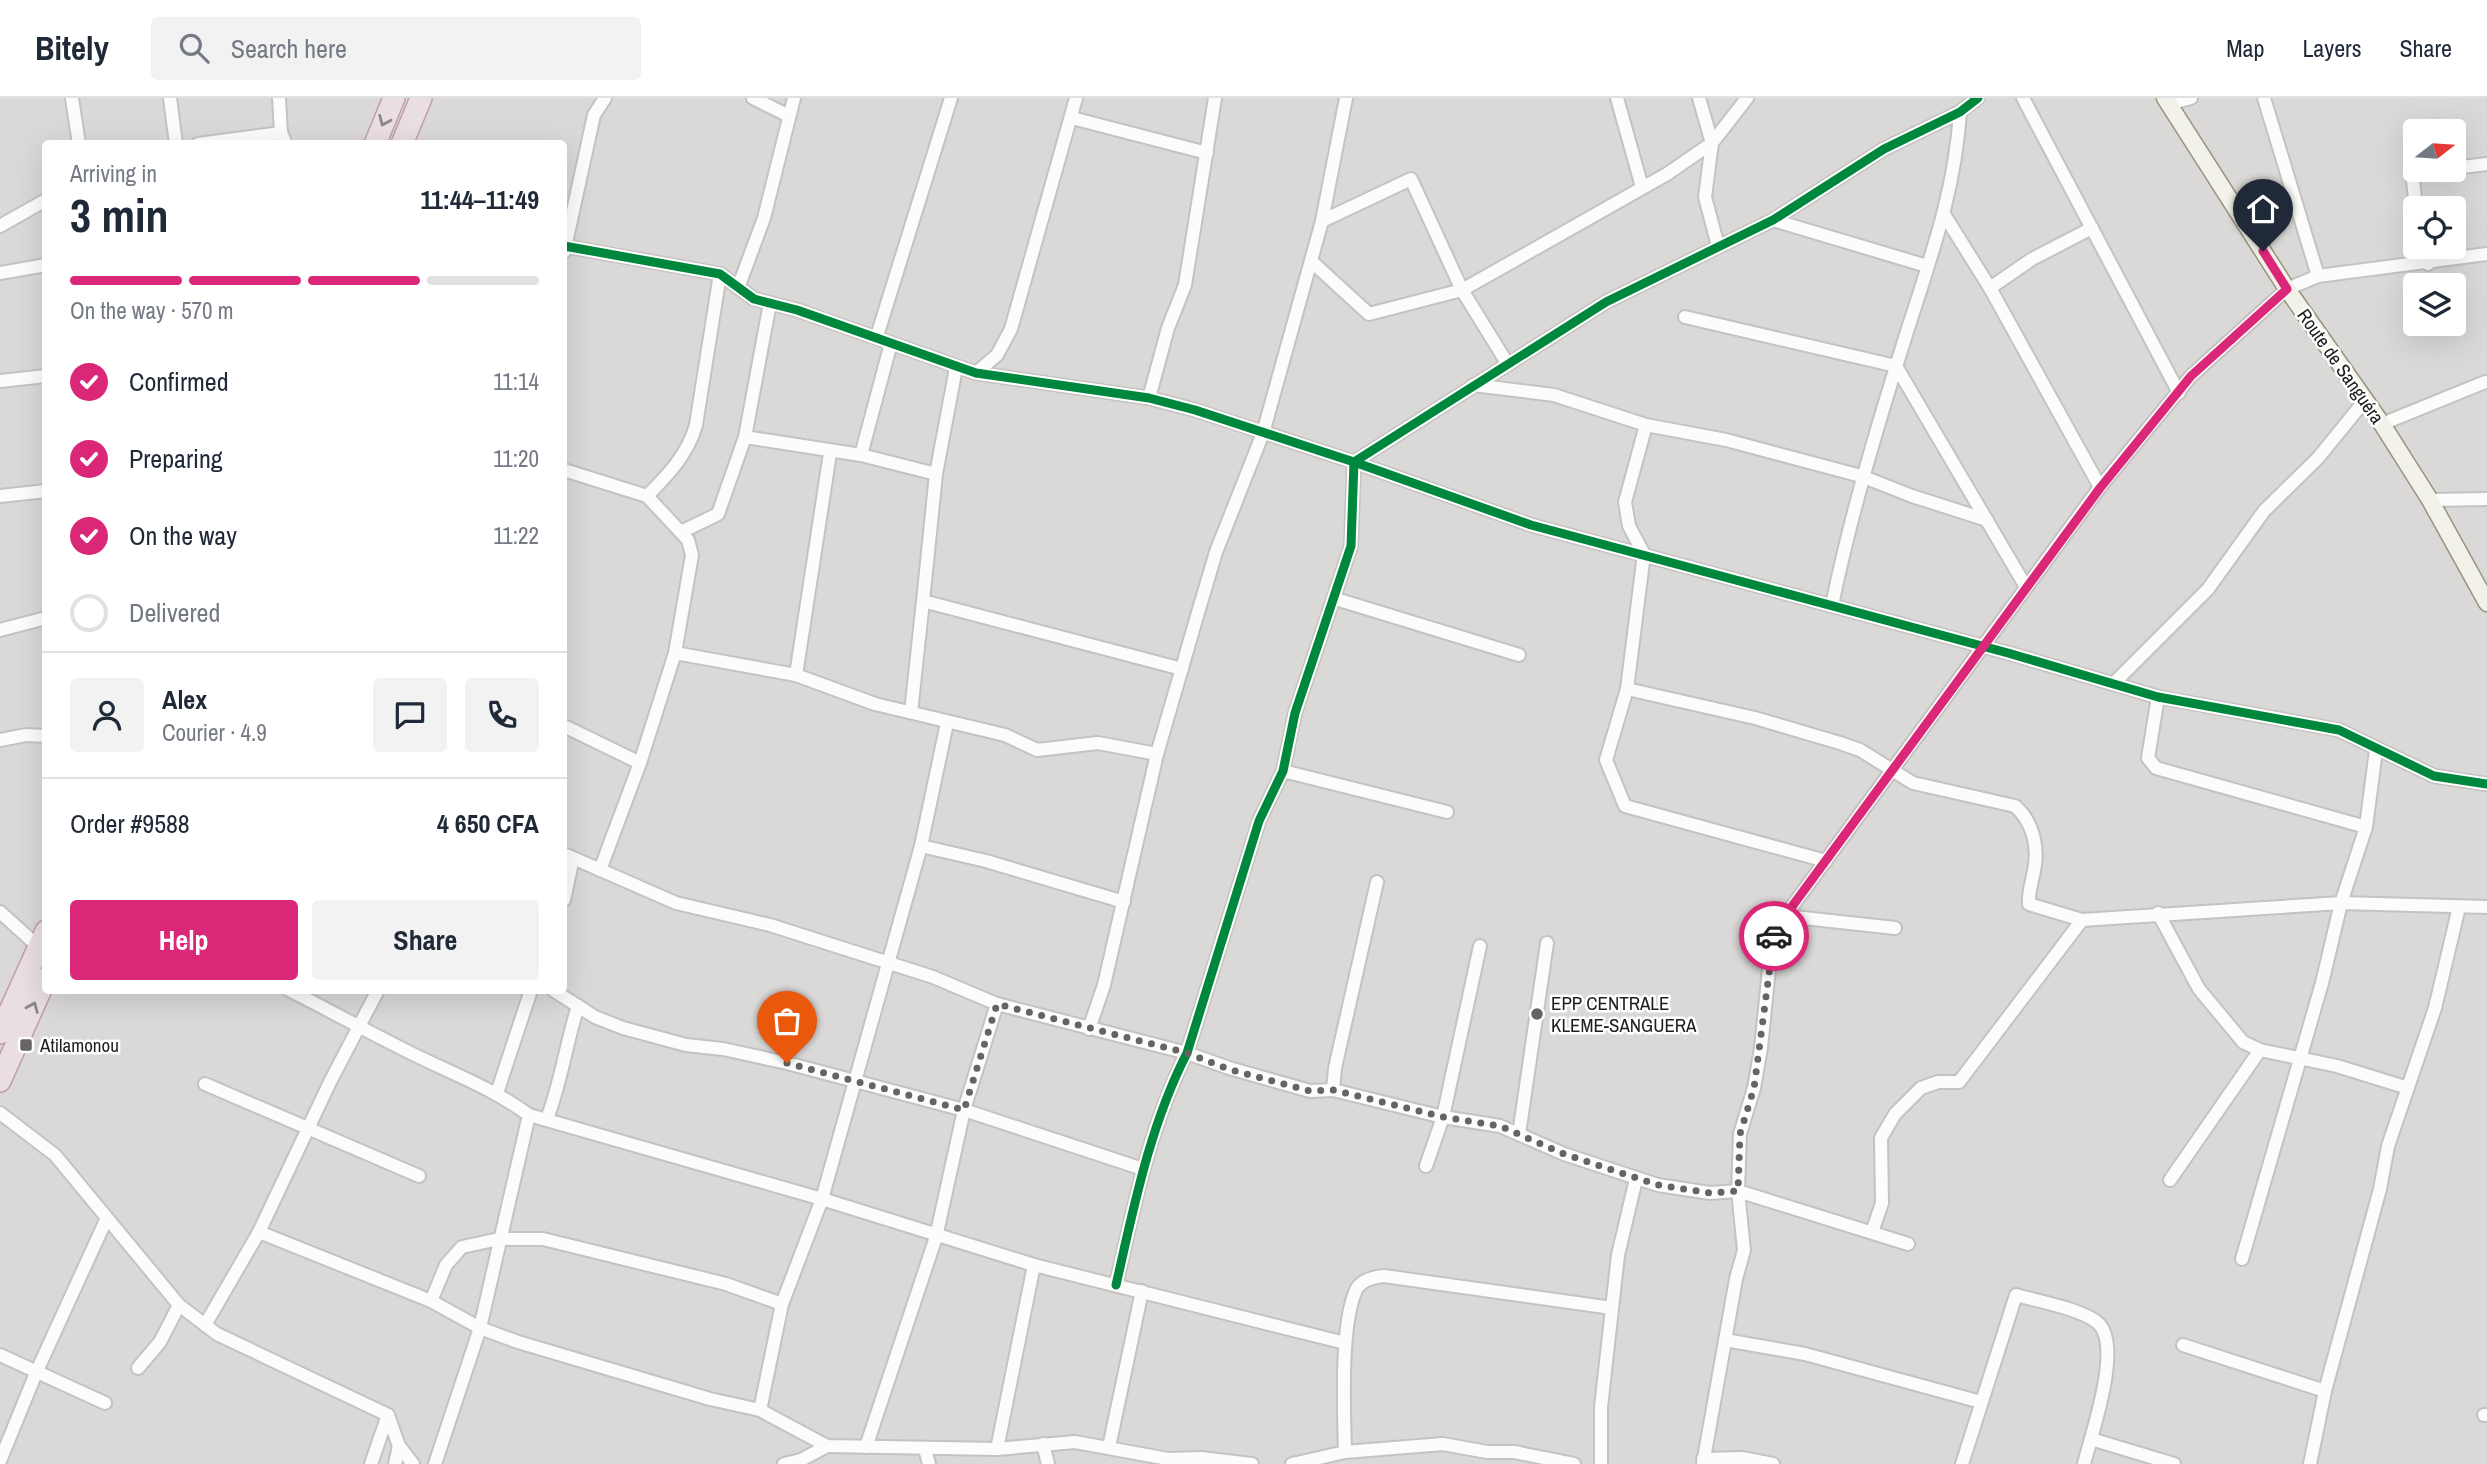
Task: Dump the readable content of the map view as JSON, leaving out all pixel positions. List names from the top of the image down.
{
  "streets": {
    "street": ["Route de Sanguéra"]
  },
  "places": {
    "other": ["EPP CENTRALE KLEME-SANGUERA"],
    "transit": ["Atilamonou"]
  },
  "north": "right",
  "page": {
    "header": "Bitely",
    "search": "Search here",
    "nav": ["Map", "Layers", "Share"],
    "heading": ["3 min", "Arriving in", "11:44–11:49"],
    "panel": [
      "Alex",
      "Courier · 4.9",
      "Order #9588",
      "4 650 CFA"
    ],
    "bar": "On the way · 570 m",
    "list": [
      ["Confirmed", "11:14"],
      ["Preparing", "11:20"],
      ["On the way", "11:22"],
      "Delivered"
    ],
    "buttons": ["Help", "Share"]
  }
}
